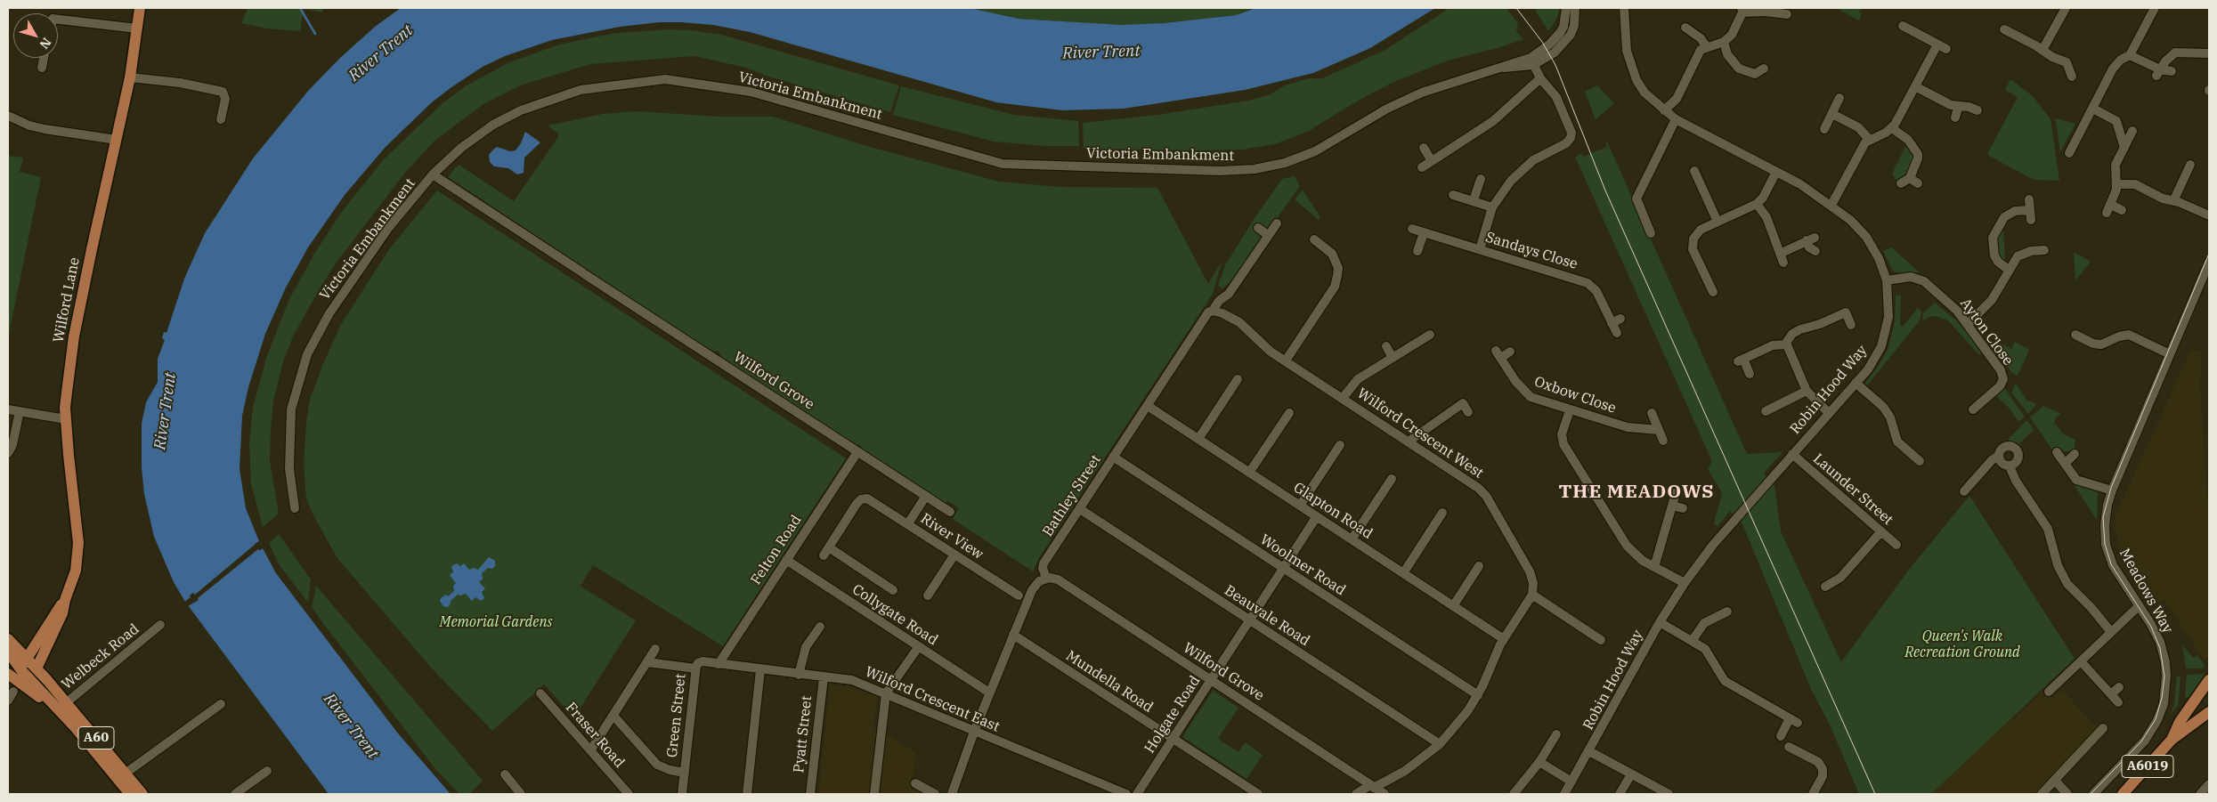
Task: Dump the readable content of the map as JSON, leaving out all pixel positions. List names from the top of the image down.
{
  "streets": {
    "main road": ["Wilford Lane", "A60", "A6019"],
    "street": [
      "Victoria Embankment",
      "Sandays Close",
      "Ayton Close",
      "Wilford Grove",
      "Robin Hood Way",
      "Oxbow Close",
      "Wilford Crescent West",
      "Launder Street",
      "Bathley Street",
      "Glapton Road",
      "River View",
      "Felton Road",
      "Woolmer Road",
      "Meadows Way",
      "Collygate Road",
      "Beauvale Road",
      "Welbeck Road",
      "Mundella Road",
      "Wilford Crescent East",
      "Holgate Road",
      "Green Street",
      "Pyatt Street",
      "Fraser Road"
    ]
  },
  "crossings": [
    ["Victoria Embankment", "Wilford Grove"],
    ["Wilford Lane", "A60"],
    ["Ayton Close", "Robin Hood Way"],
    ["Wilford Grove", "Bathley Street"],
    ["Wilford Grove", "River View"],
    ["Wilford Grove", "Felton Road"],
    ["Wilford Grove", "Holgate Road"],
    ["Robin Hood Way", "Launder Street"],
    ["Wilford Crescent West", "Bathley Street"],
    ["Bathley Street", "Glapton Road"],
    ["Bathley Street", "Woolmer Road"],
    ["Bathley Street", "Beauvale Road"],
    ["Glapton Road", "Holgate Road"],
    ["Felton Road", "Collygate Road"],
    ["Felton Road", "Wilford Crescent East"],
    ["Felton Road", "Green Street"],
    ["Woolmer Road", "Holgate Road"],
    ["Beauvale Road", "Holgate Road"],
    ["Welbeck Road", "A60"],
    ["Mundella Road", "Holgate Road"],
    ["Wilford Crescent East", "Green Street"],
    ["Wilford Crescent East", "Pyatt Street"]
  ],
  "districts": ["THE MEADOWS"],
  "water": ["River Trent"],
  "parks": ["Memorial Gardens", "Queen's Walk Recreation Ground"],
  "north": "bottom right"
}
